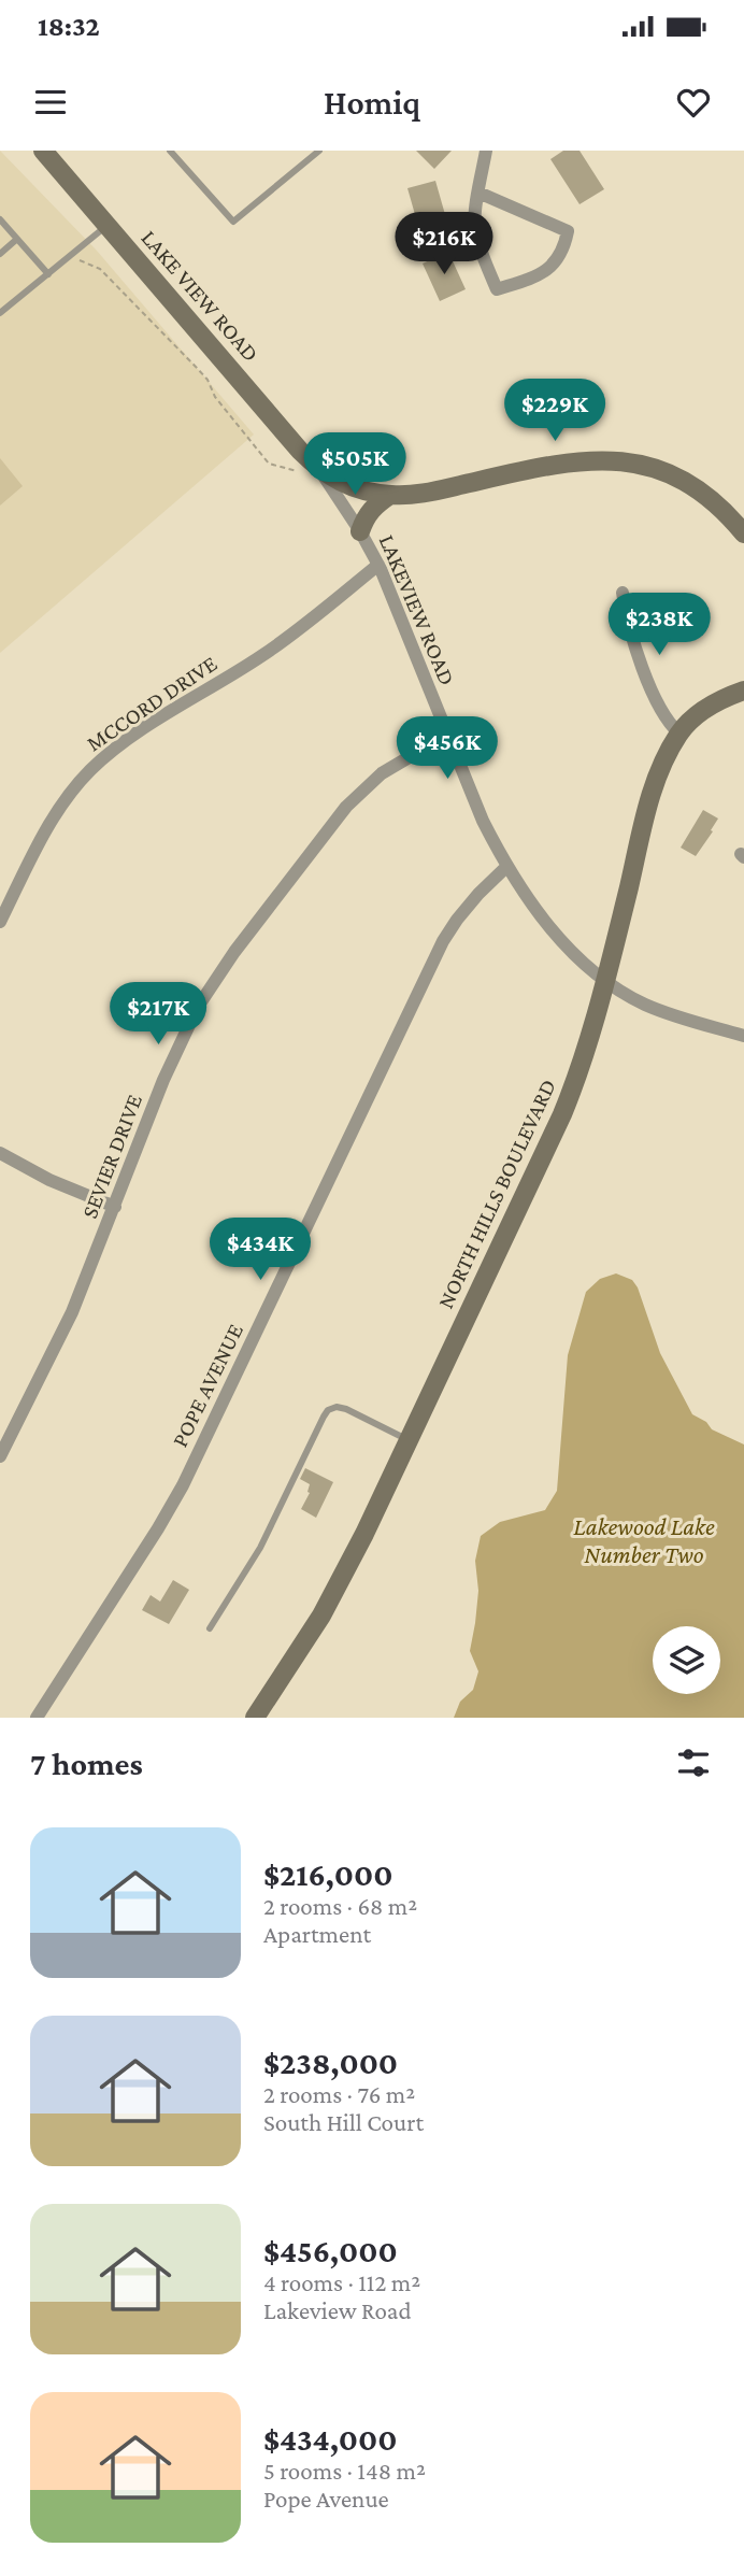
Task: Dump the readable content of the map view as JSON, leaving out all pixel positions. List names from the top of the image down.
{
  "streets": {
    "street": [
      "LAKE VIEW ROAD",
      "LAKEVIEW ROAD",
      "MCCORD DRIVE",
      "SEVIER DRIVE",
      "NORTH HILLS BOULEVARD",
      "POPE AVENUE"
    ]
  },
  "crossings": [
    ["LAKE VIEW ROAD", "LAKEVIEW ROAD"],
    ["LAKEVIEW ROAD", "MCCORD DRIVE"],
    ["LAKEVIEW ROAD", "SEVIER DRIVE"],
    ["LAKEVIEW ROAD", "NORTH HILLS BOULEVARD"],
    ["LAKEVIEW ROAD", "POPE AVENUE"]
  ],
  "water": ["Lakewood Lake Number Two"],
  "page": {
    "status": "18:32",
    "header": "Homiq",
    "price": [
      "$216K",
      "$229K",
      "$505K",
      "$238K",
      "$456K",
      "$217K",
      "$434K"
    ],
    "heading": "7 homes",
    "list": [
      {
        "name": "$216,000",
        "note": "2 rooms · 68 m² · Apartment"
      },
      {
        "name": "$238,000",
        "note": "2 rooms · 76 m² · South Hill Court"
      },
      {
        "name": "$456,000",
        "note": "4 rooms · 112 m² · Lakeview Road"
      },
      {
        "name": "$434,000",
        "note": "5 rooms · 148 m² · Pope Avenue"
      }
    ]
  }
}
